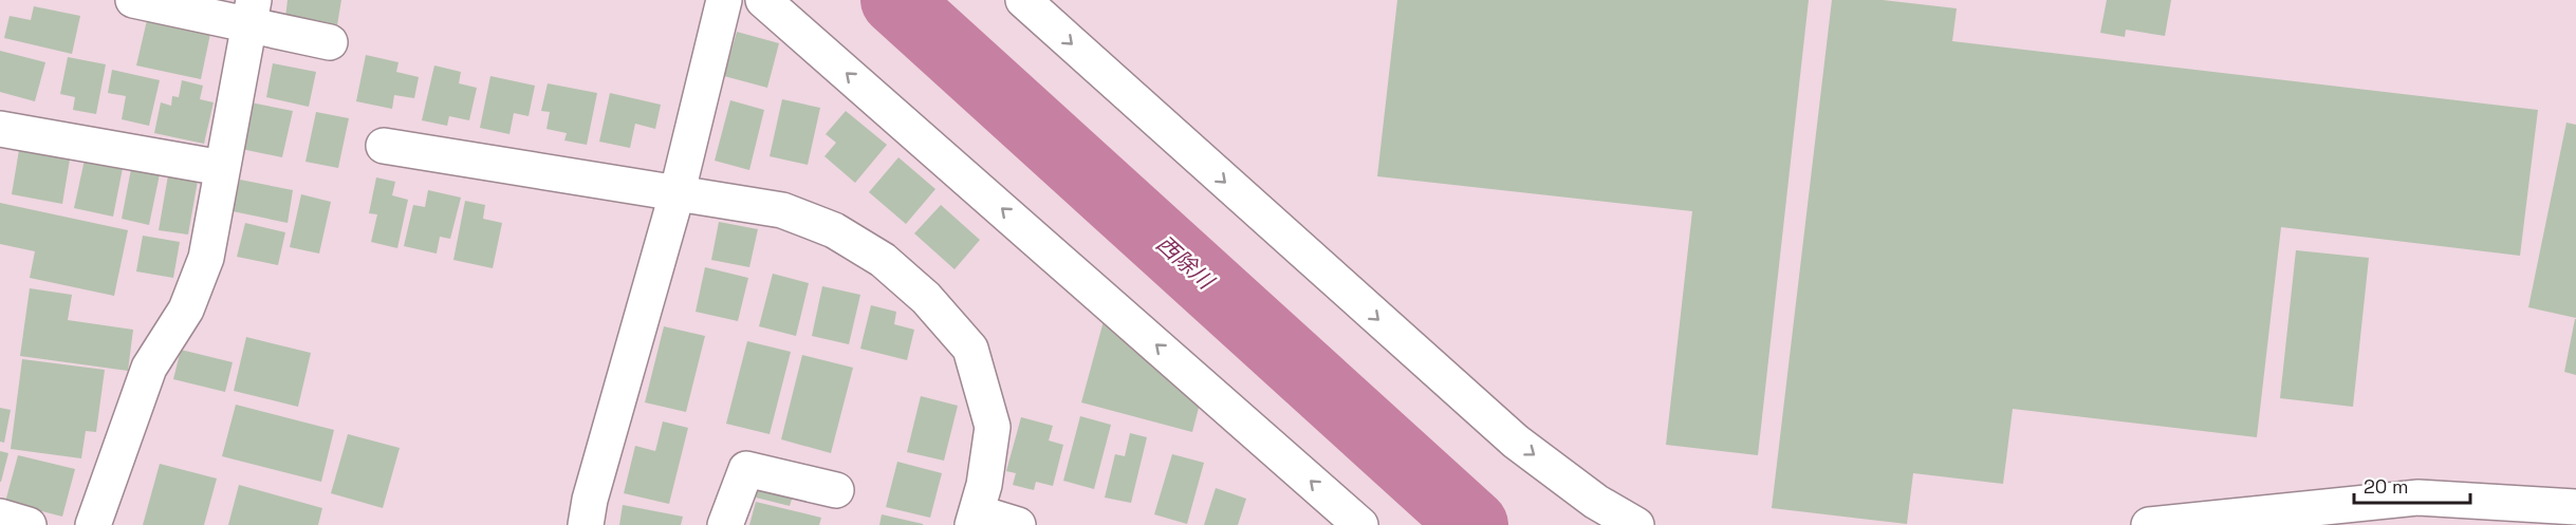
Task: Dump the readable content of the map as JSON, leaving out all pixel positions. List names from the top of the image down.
{
  "water": ["西除川"],
  "scale_bar": "20 m"
}
